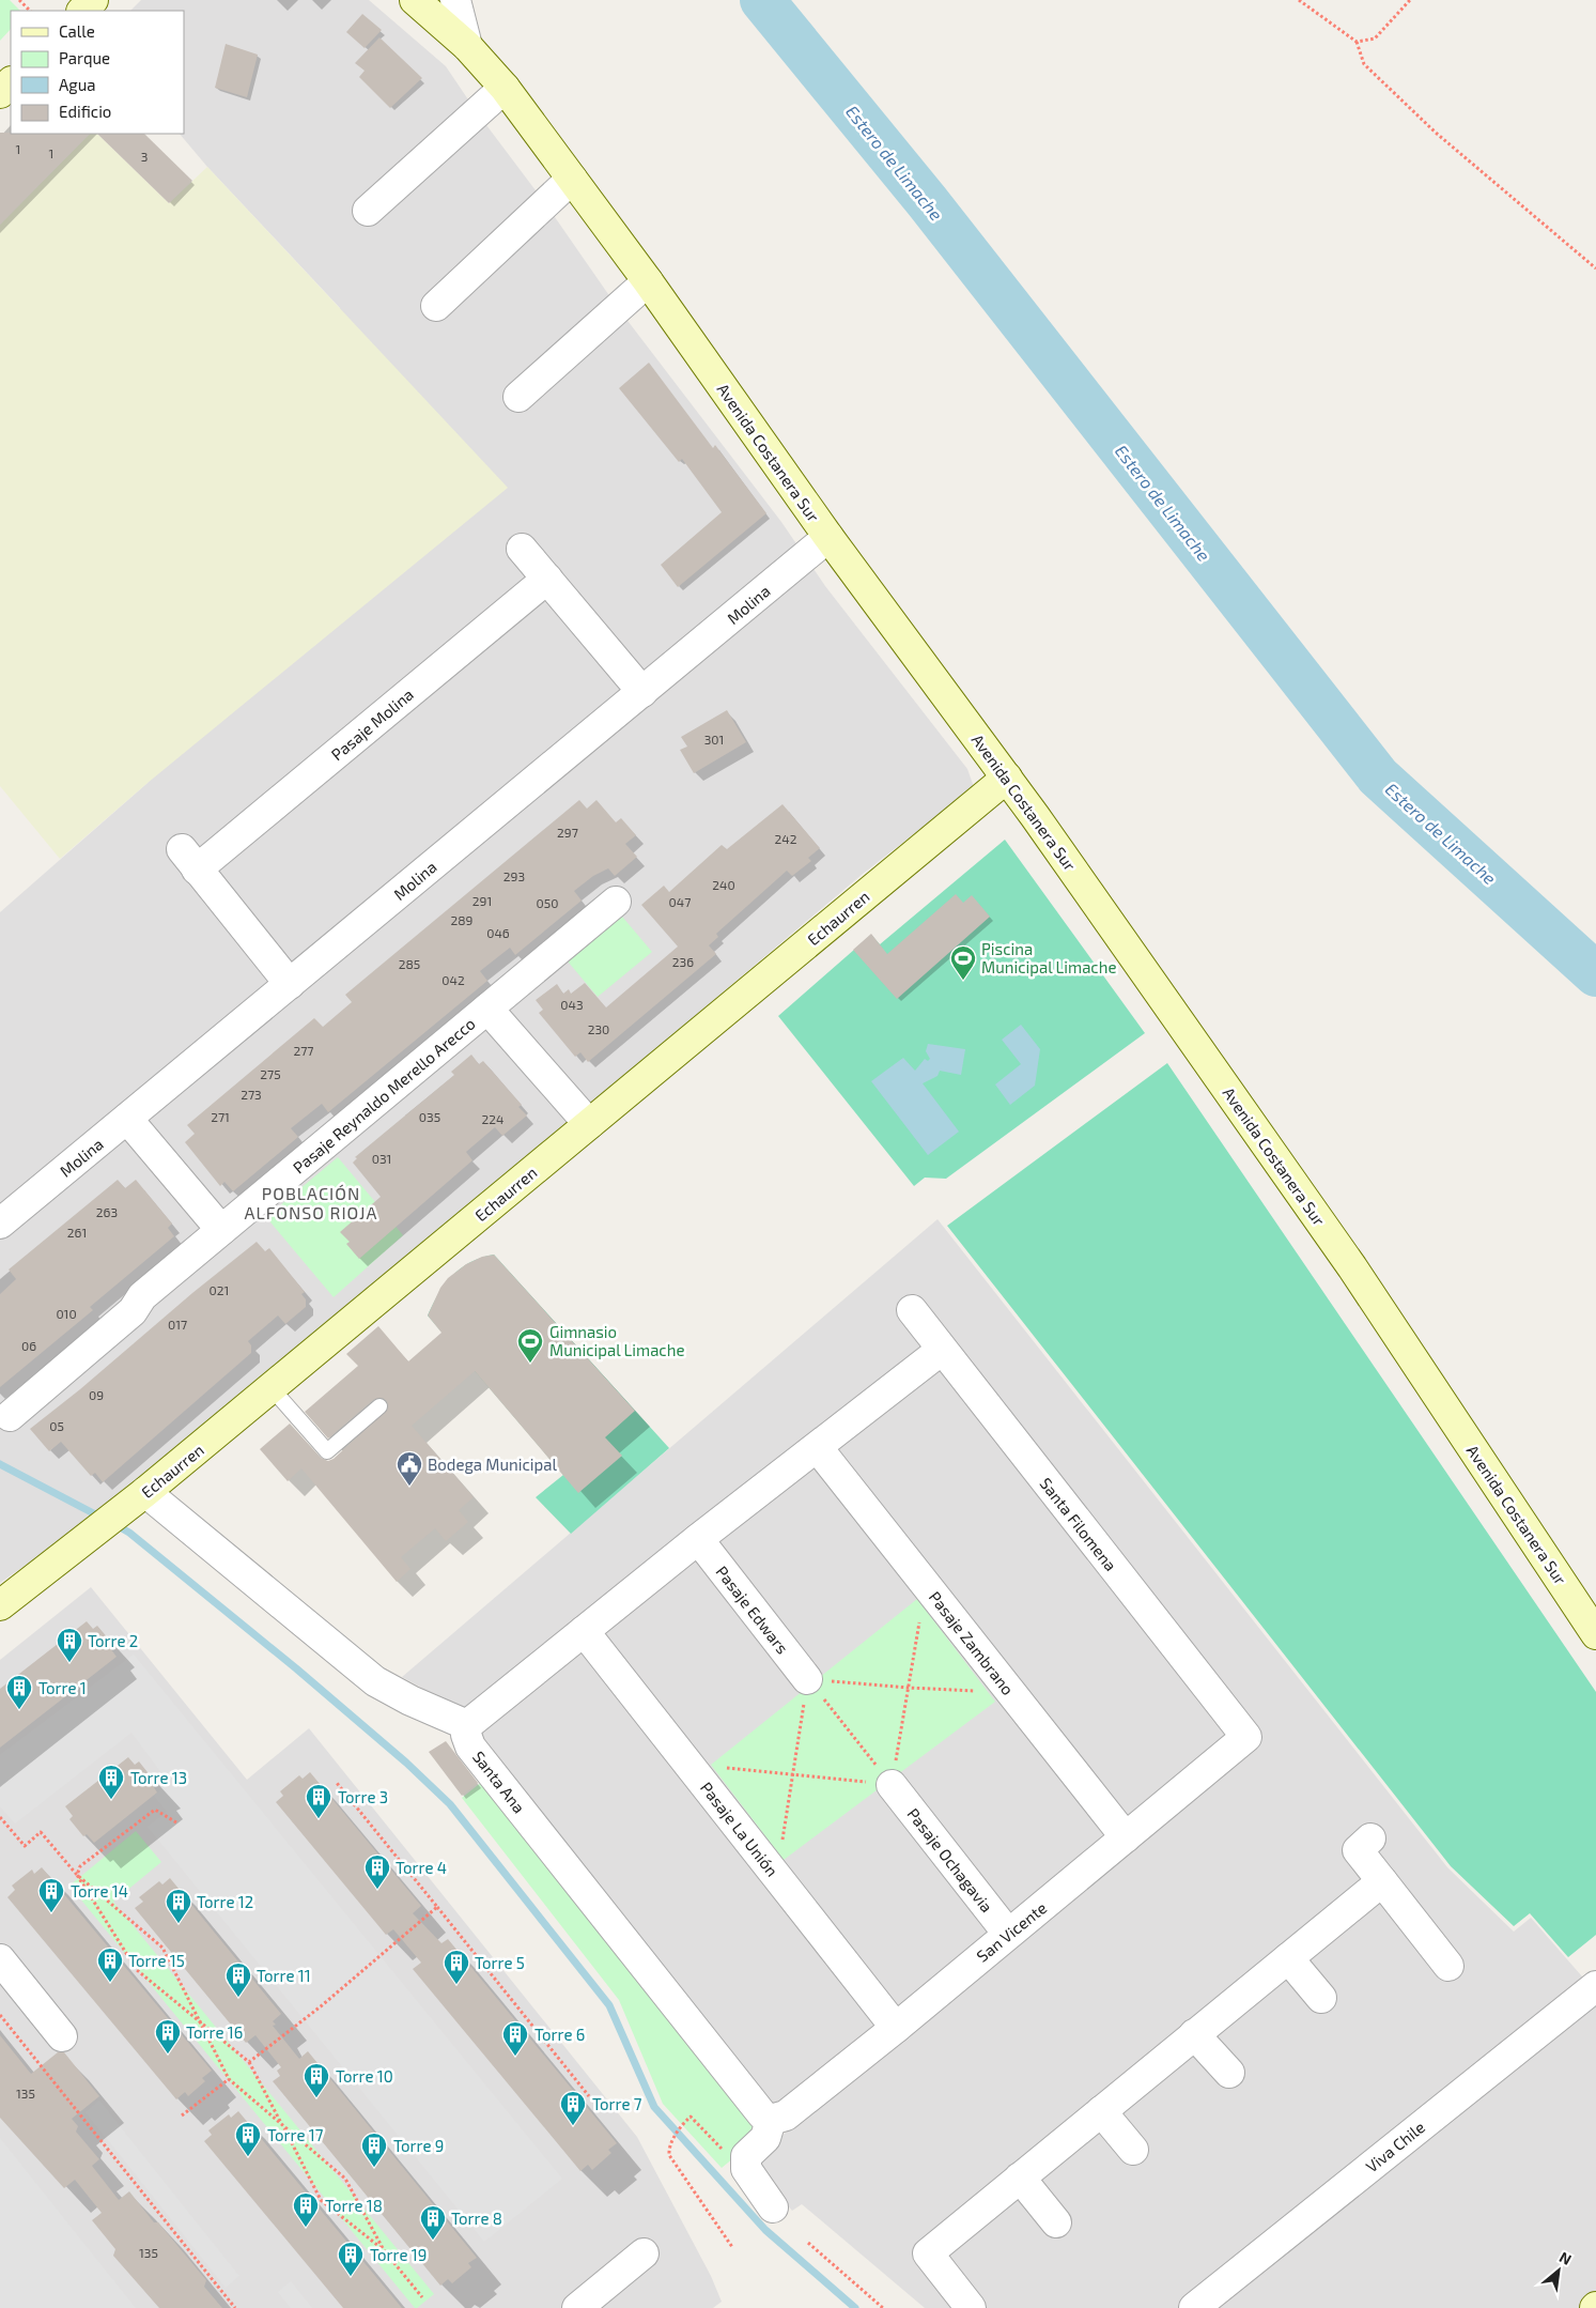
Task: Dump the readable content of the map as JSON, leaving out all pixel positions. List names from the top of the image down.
{
  "streets": {
    "street": [
      "Avenida Costanera Sur",
      "Molina",
      "Pasaje Molina",
      "Echaurren",
      "Pasaje Reynaldo Merello Arecco",
      "Santa Filomena",
      "Pasaje Edwars",
      "Pasaje Zambrano",
      "Santa Ana",
      "Pasaje La Unión",
      "Pasaje Ochagavia",
      "San Vicente",
      "Viva Chile"
    ]
  },
  "crossings": [
    ["Avenida Costanera Sur", "Molina"],
    ["Avenida Costanera Sur", "Echaurren"],
    ["Molina", "Pasaje Molina"],
    ["Santa Filomena", "San Vicente"],
    ["Pasaje Zambrano", "San Vicente"],
    ["Santa Ana", "San Vicente"],
    ["Pasaje La Unión", "San Vicente"],
    ["Pasaje Ochagavia", "San Vicente"]
  ],
  "districts": ["POBLACIÓN ALFONSO RIOJA"],
  "water": ["Estero de Limache"],
  "places": {
    "sports": ["Piscina Municipal Limache", "Gimnasio Municipal Limache"],
    "public building": ["Bodega Municipal"],
    "building": [
      "Torre 2",
      "Torre 1",
      "Torre 13",
      "Torre 3",
      "Torre 4",
      "Torre 14",
      "Torre 12",
      "Torre 15",
      "Torre 5",
      "Torre 11",
      "Torre 16",
      "Torre 6",
      "Torre 10",
      "Torre 7",
      "Torre 17",
      "Torre 9",
      "Torre 18",
      "Torre 8",
      "Torre 19"
    ]
  },
  "house_numbers": [
    "1",
    "1",
    "3",
    "301",
    "297",
    "242",
    "293",
    "240",
    "291",
    "047",
    "050",
    "289",
    "046",
    "236",
    "285",
    "042",
    "043",
    "230",
    "277",
    "275",
    "273",
    "271",
    "035",
    "224",
    "031",
    "263",
    "261",
    "021",
    "010",
    "017",
    "06",
    "09",
    "05",
    "135",
    "135"
  ],
  "legend": [
    "Calle",
    "Parque",
    "Agua",
    "Edificio"
  ],
  "north": "top right"
}
